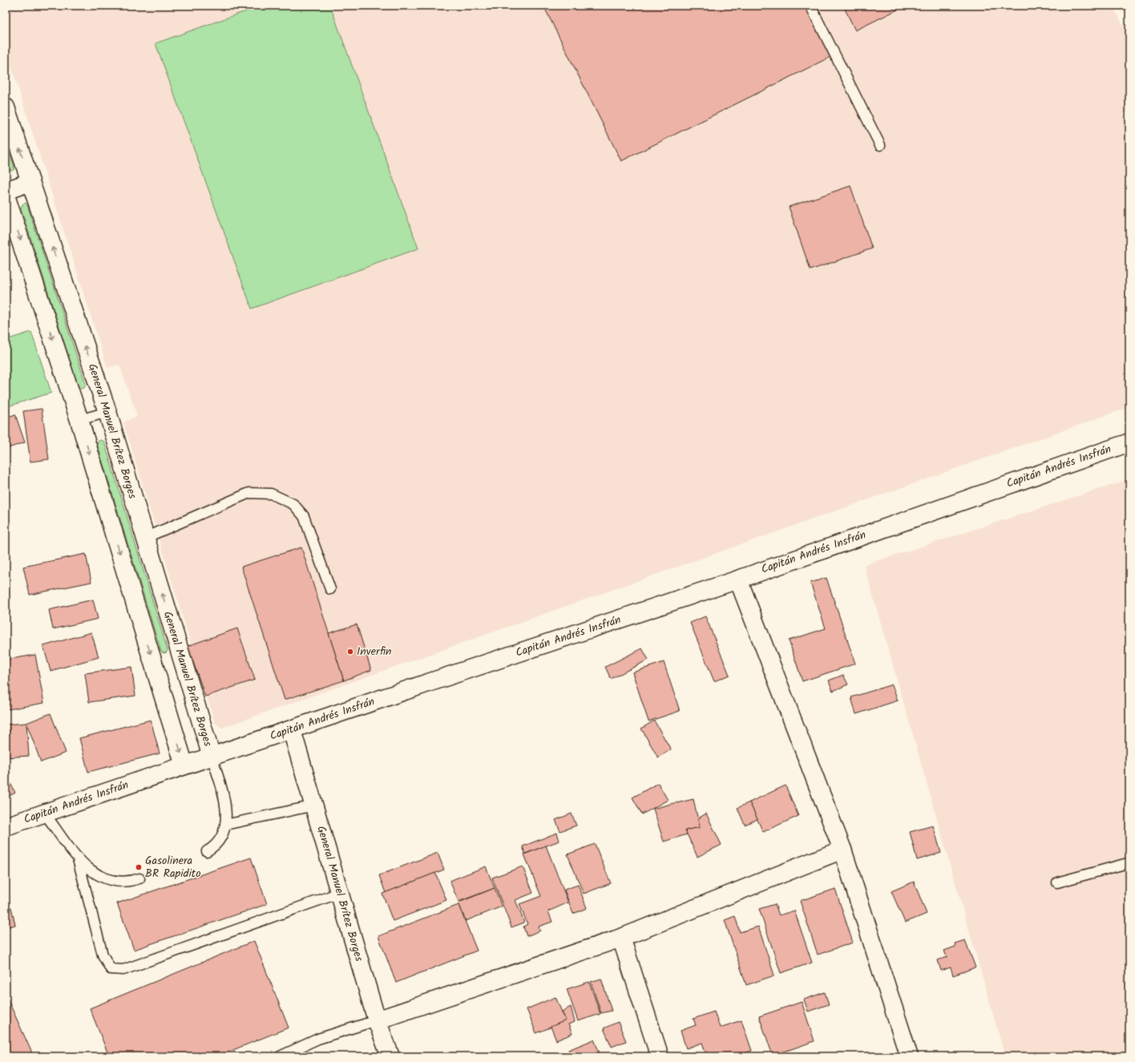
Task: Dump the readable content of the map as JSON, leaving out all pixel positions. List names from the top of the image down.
{
  "streets": {
    "main road": ["General Manuel Brítez Borges", "Capitán Andrés Insfrán"]
  },
  "crossings": [
    ["General Manuel Brítez Borges", "Capitán Andrés Insfrán"]
  ],
  "places": ["Inverfin", "Gasolinera BR Rapidito"]
}
